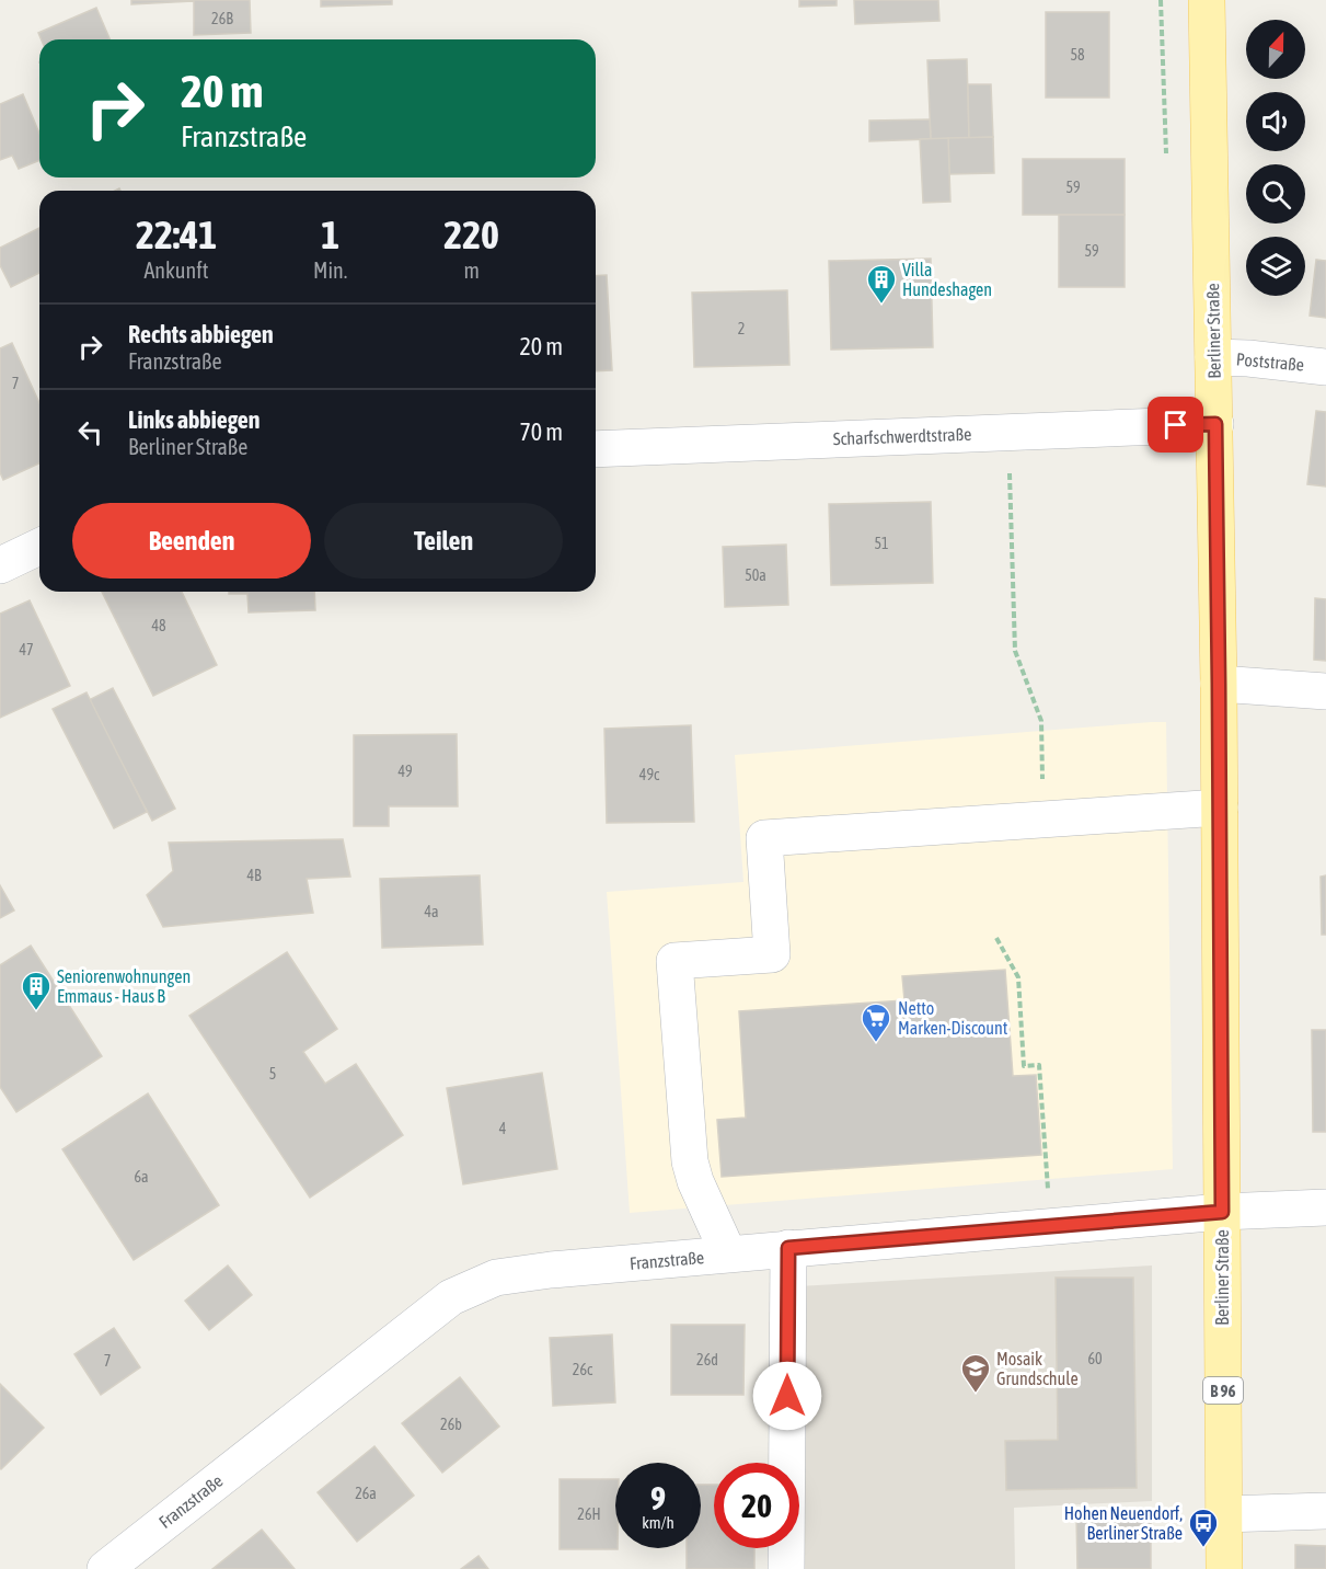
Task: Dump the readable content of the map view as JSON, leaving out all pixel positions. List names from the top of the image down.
{
  "streets": {
    "main road": ["Berliner Straße", "B 96"],
    "street": ["Poststraße", "Scharfschwerdtstraße", "Franzstraße"]
  },
  "crossings": [
    ["Berliner Straße", "Poststraße"],
    ["Berliner Straße", "Scharfschwerdtstraße"],
    ["Berliner Straße", "Franzstraße"]
  ],
  "places": {
    "building": ["Villa Hundeshagen", "Seniorenwohnungen Emmaus - Haus B"],
    "supermarket": ["Netto Marken-Discount"],
    "school or university": ["Mosaik Grundschule"],
    "bus stop": ["Hohen Neuendorf, Berliner Straße"]
  },
  "house_numbers": [
    "26B",
    "58",
    "59",
    "59",
    "2",
    "7",
    "51",
    "50a",
    "48",
    "47",
    "49",
    "49c",
    "4B",
    "4a",
    "5",
    "4",
    "6a",
    "60",
    "26d",
    "7",
    "26c",
    "26b",
    "26a",
    "26H"
  ],
  "north": "top",
  "page": {
    "turn": ["20 m", "Franzstraße"],
    "eta": [
      "22:41",
      "Ankunft",
      "1",
      "Min.",
      "220",
      "m"
    ],
    "list": [
      {
        "name": "Rechts abbiegen",
        "note": "Franzstraße",
        "value": "20 m"
      },
      {
        "name": "Links abbiegen",
        "note": "Berliner Straße",
        "value": "70 m"
      }
    ],
    "buttons": ["Beenden", "Teilen"],
    "speed": "9 km/h",
    "limit": "20"
  }
}
